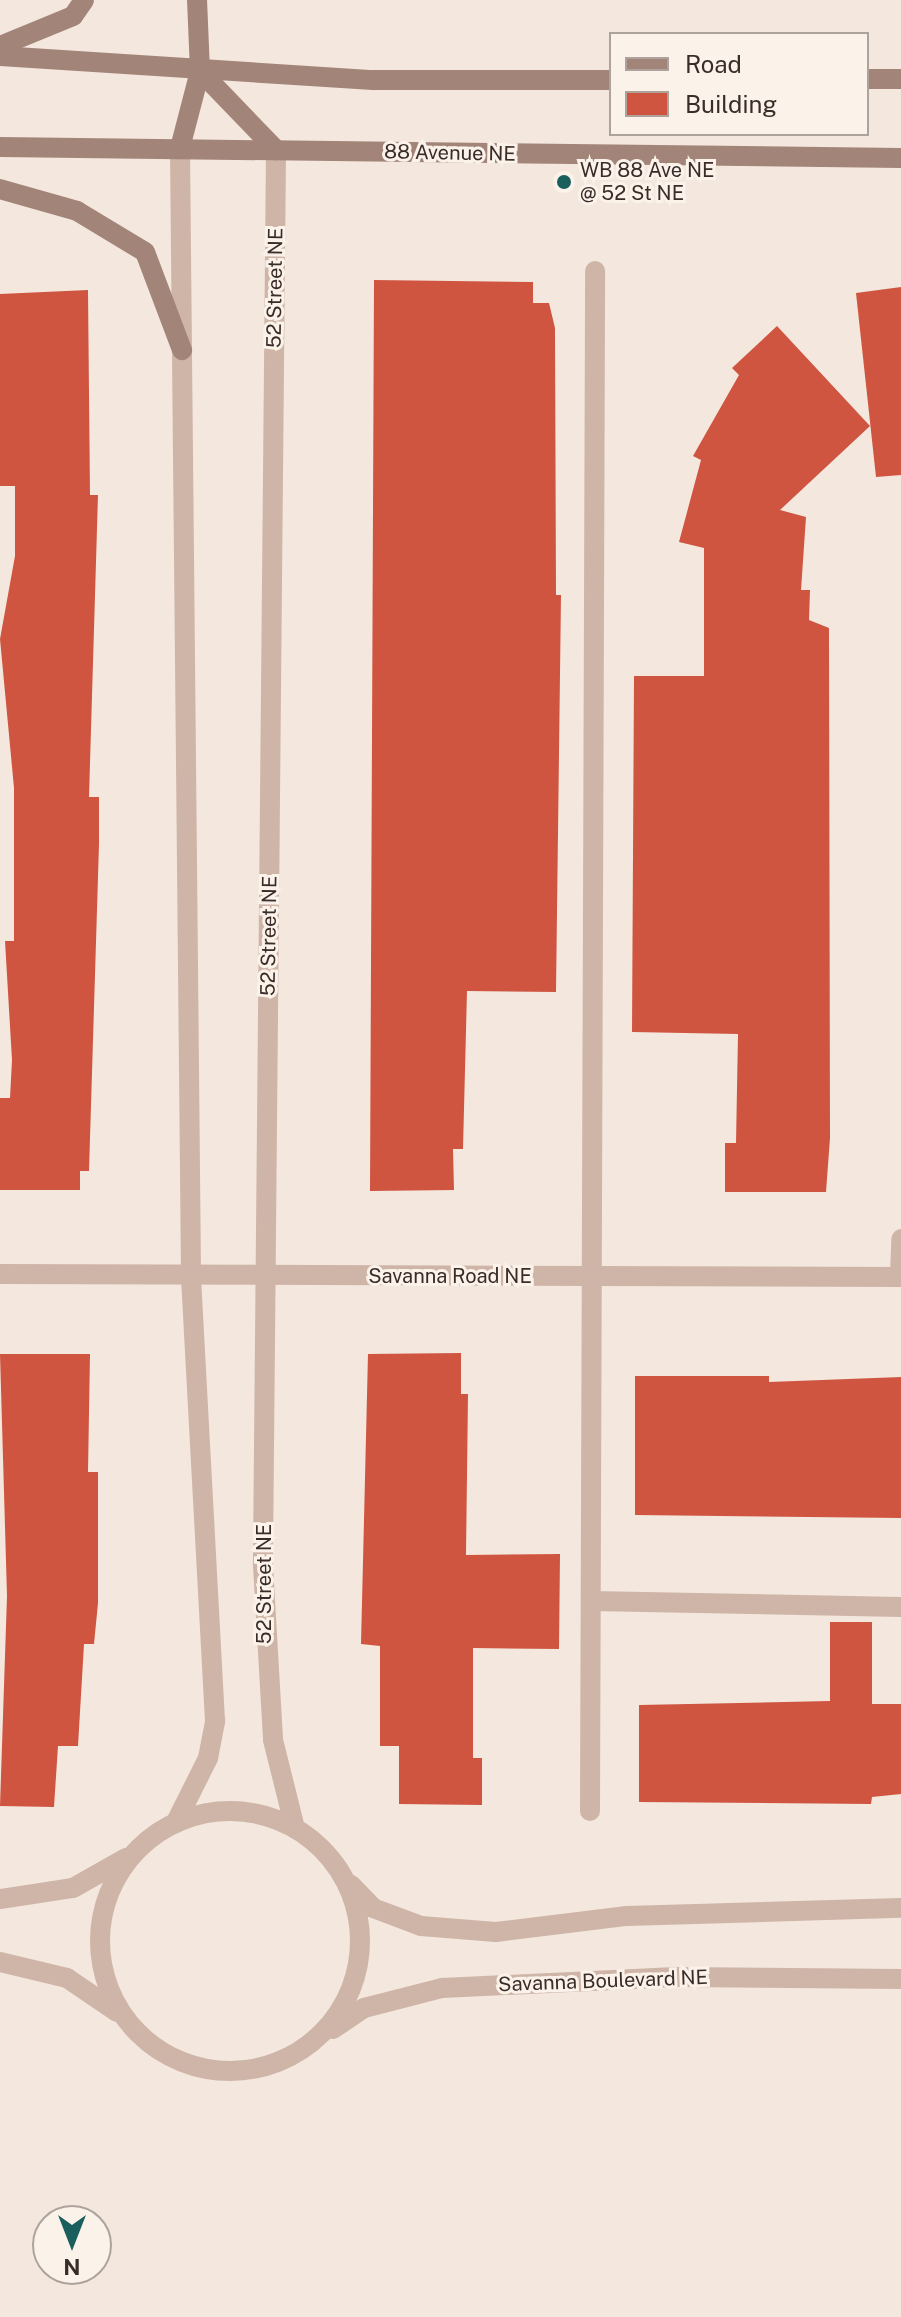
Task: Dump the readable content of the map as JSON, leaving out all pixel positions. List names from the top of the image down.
{
  "streets": {
    "street": [
      "88 Avenue NE",
      "52 Street NE",
      "Savanna Road NE",
      "Savanna Boulevard NE"
    ]
  },
  "crossings": [
    ["88 Avenue NE", "52 Street NE"],
    ["52 Street NE", "Savanna Road NE"],
    ["52 Street NE", "Savanna Boulevard NE"]
  ],
  "places": ["WB 88 Ave NE @ 52 St NE"],
  "legend": ["Road", "Building"],
  "north": "bottom"
}
